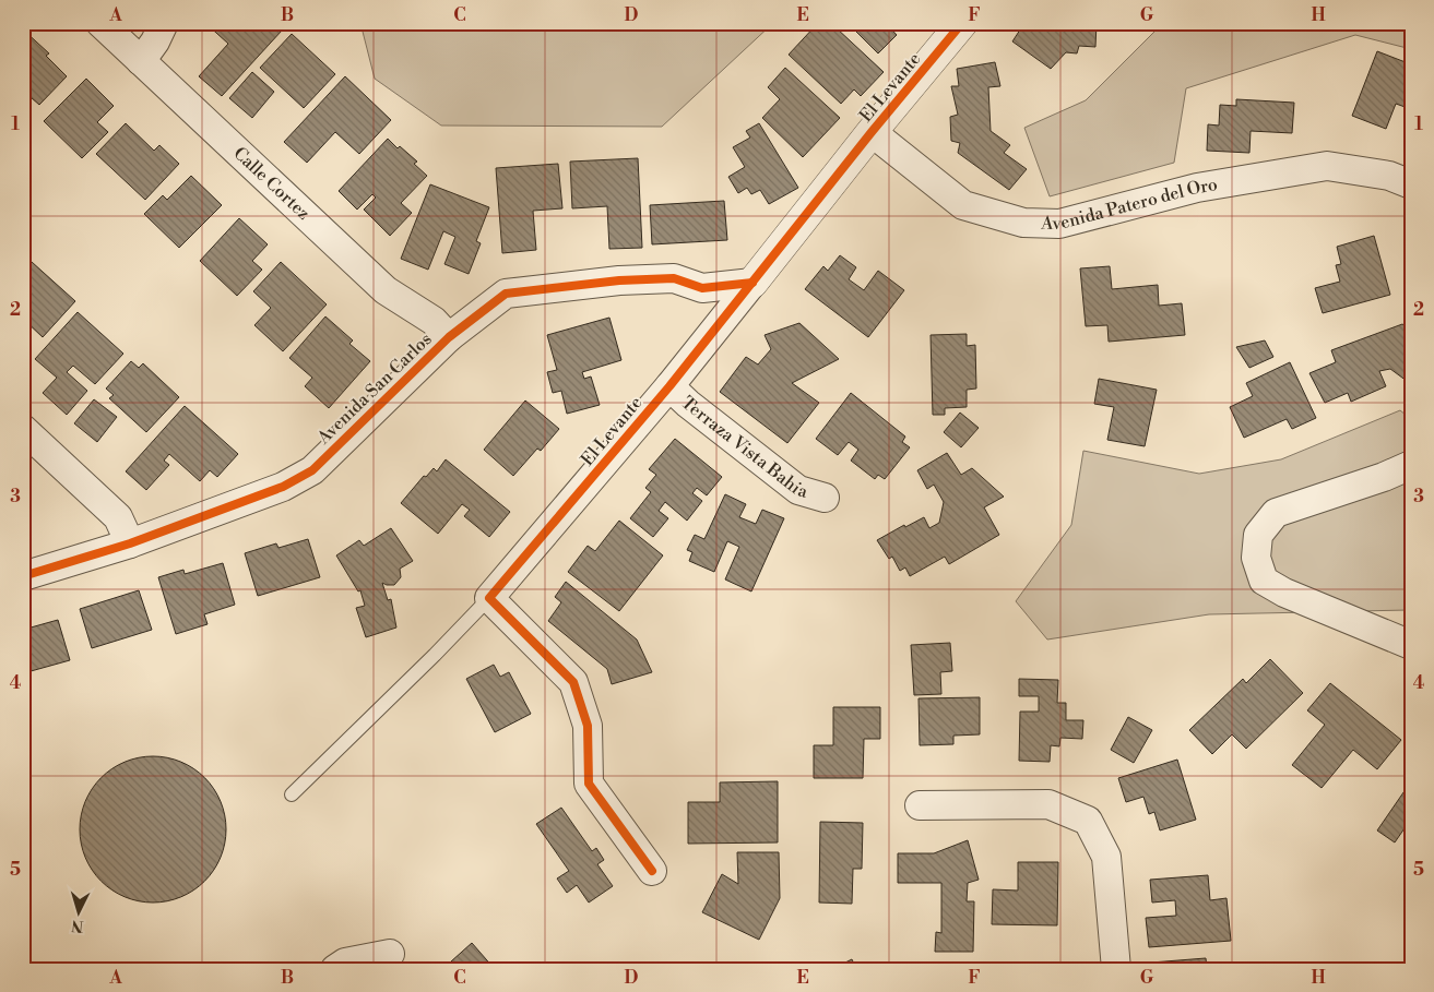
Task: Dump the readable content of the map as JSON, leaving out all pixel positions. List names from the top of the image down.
{
  "streets": {
    "street": [
      "El Levante",
      "Calle Cortez",
      "Avenida Patero del Oro",
      "Avenida San Carlos",
      "Terraza Vista Bahia"
    ]
  },
  "crossings": [
    ["El Levante", "Avenida Patero del Oro"],
    ["El Levante", "Avenida San Carlos"],
    ["El Levante", "Terraza Vista Bahia"],
    ["Calle Cortez", "Avenida San Carlos"]
  ],
  "north": "bottom",
  "grid": {
    "columns": [
      "A",
      "B",
      "C",
      "D",
      "E",
      "F",
      "G",
      "H"
    ],
    "rows": [
      "1",
      "2",
      "3",
      "4",
      "5"
    ]
  }
}
